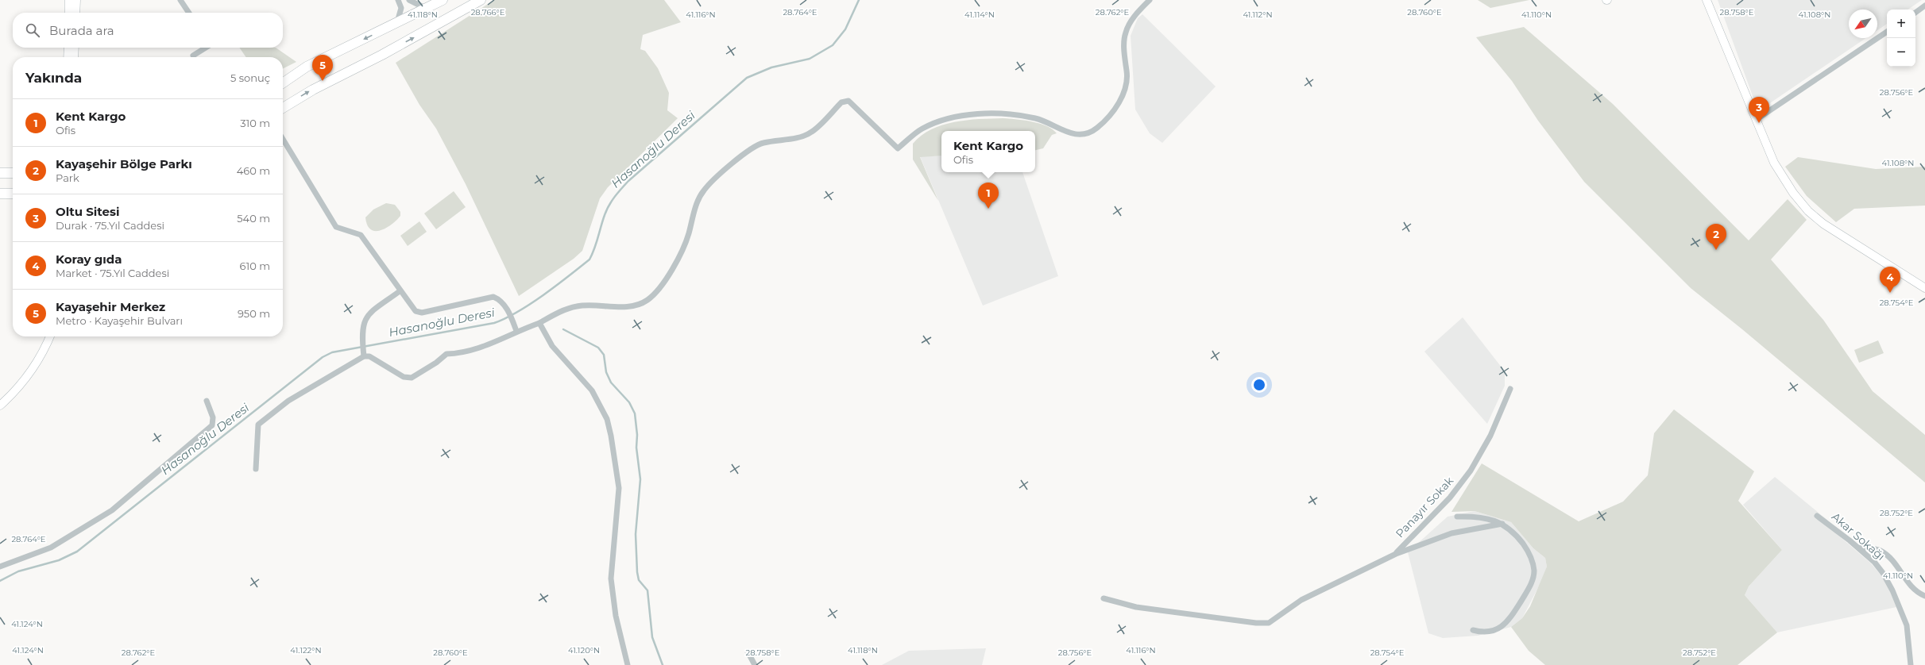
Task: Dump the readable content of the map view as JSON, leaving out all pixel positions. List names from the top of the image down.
{
  "streets": {
    "street": ["Panayır Sokak", "Akar Sokağı"]
  },
  "water": ["Hasanoğlu Deresi"],
  "north": "bottom left",
  "page": {
    "map_buttons": ["+", "−"],
    "search": "Burada ara",
    "pins": [
      "5",
      "3",
      "1",
      "2",
      "4"
    ],
    "heading": ["Yakında", "5 sonuç"],
    "list": [
      {
        "mark": "1",
        "name": "Kent Kargo",
        "note": "Ofis",
        "value": "310 m"
      },
      {
        "mark": "2",
        "name": "Kayaşehir Bölge Parkı",
        "note": "Park",
        "value": "460 m"
      },
      {
        "mark": "3",
        "name": "Oltu Sitesi",
        "note": "Durak · 75.Yıl Caddesi",
        "value": "540 m"
      },
      {
        "mark": "4",
        "name": "Koray gıda",
        "note": "Market · 75.Yıl Caddesi",
        "value": "610 m"
      },
      {
        "mark": "5",
        "name": "Kayaşehir Merkez",
        "note": "Metro · Kayaşehir Bulvarı",
        "value": "950 m"
      }
    ],
    "popup": ["Kent Kargo", "Ofis"]
  },
  "coordinates": [
    "28.766°E",
    "28.764°E",
    "28.762°E",
    "28.760°E",
    "28.758°E",
    "41.118°N",
    "41.116°N",
    "41.114°N",
    "41.112°N",
    "41.110°N",
    "41.108°N",
    "28.756°E",
    "28.754°E",
    "28.752°E",
    "41.124°N",
    "41.122°N",
    "41.120°N"
  ]
}
